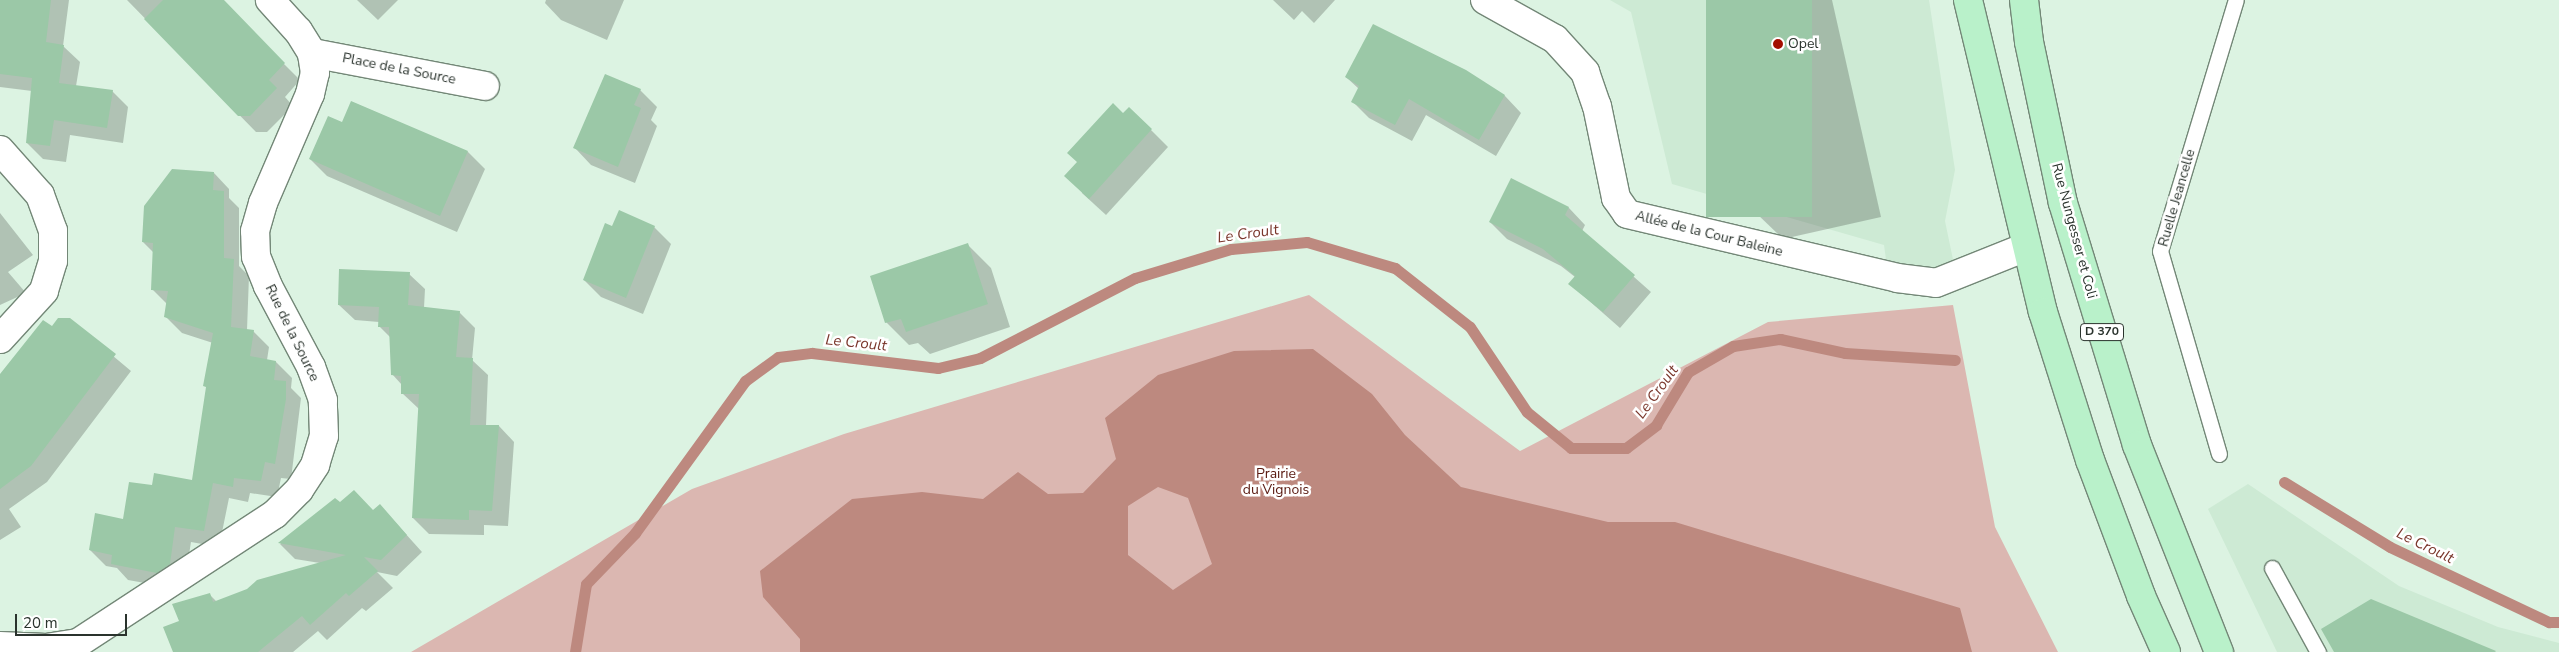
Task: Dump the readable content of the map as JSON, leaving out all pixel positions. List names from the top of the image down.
{
  "streets": {
    "main road": ["Rue Nungesser et Coli", "D 370"],
    "street": ["Place de la Source", "Allée de la Cour Baleine", "Rue de la Source"],
    "lane": ["Ruelle Jeancelle"]
  },
  "crossings": [
    ["Place de la Source", "Rue de la Source"]
  ],
  "water": ["Le Croult"],
  "parks": ["Prairie du Vignois"],
  "places": ["Opel"],
  "scale_bar": "20 m"
}
